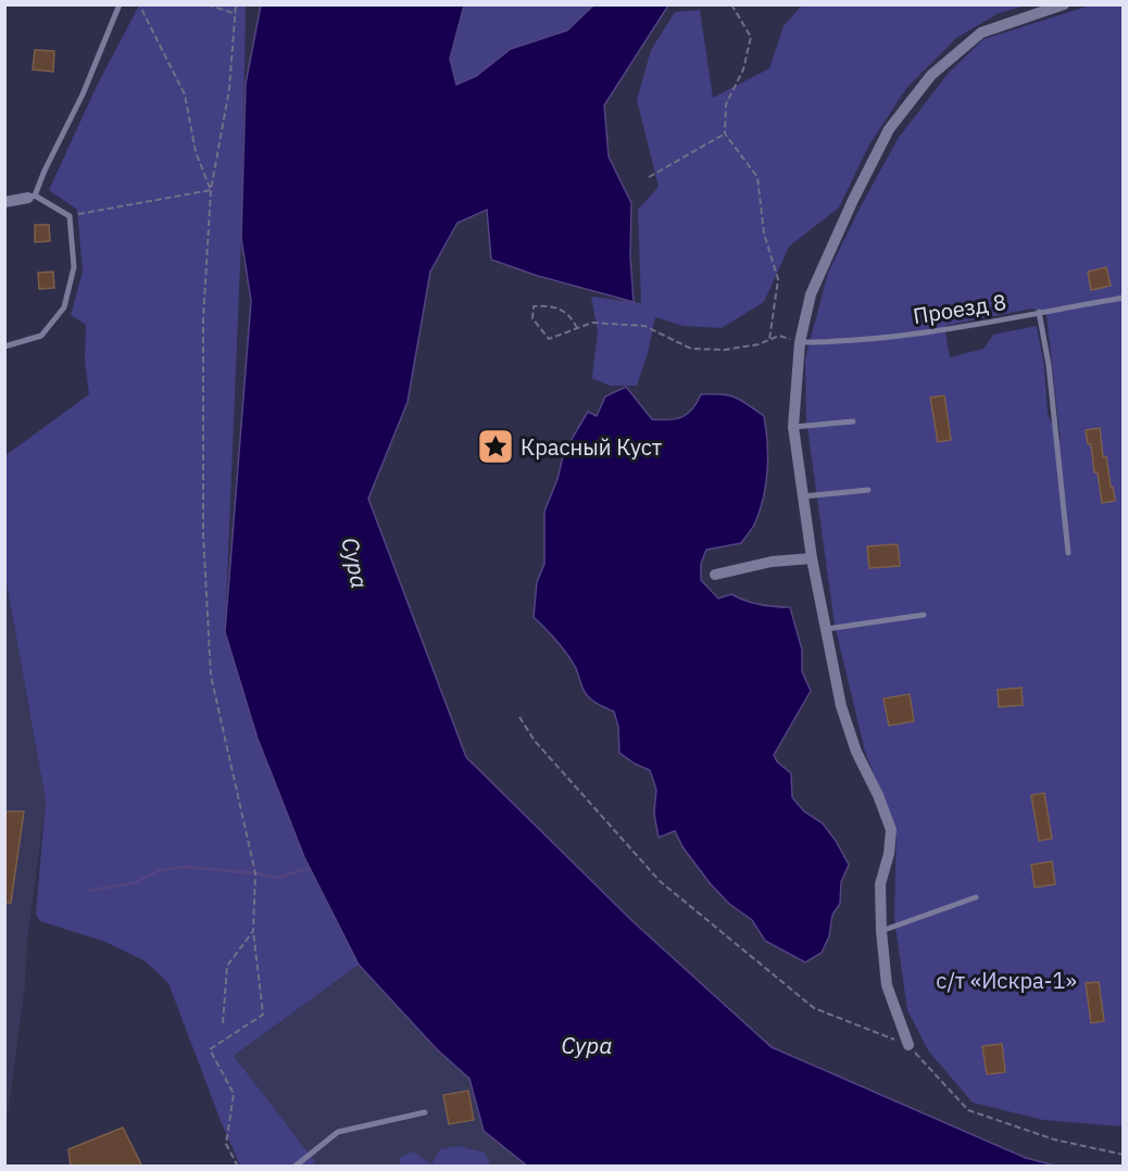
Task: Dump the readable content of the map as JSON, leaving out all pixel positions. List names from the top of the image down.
{
  "streets": {
    "lane": ["Проезд 8"]
  },
  "water": ["Сура"],
  "parks": ["с/т «Искра-1»"],
  "places": {
    "place": ["Красный Куст"]
  }
}
